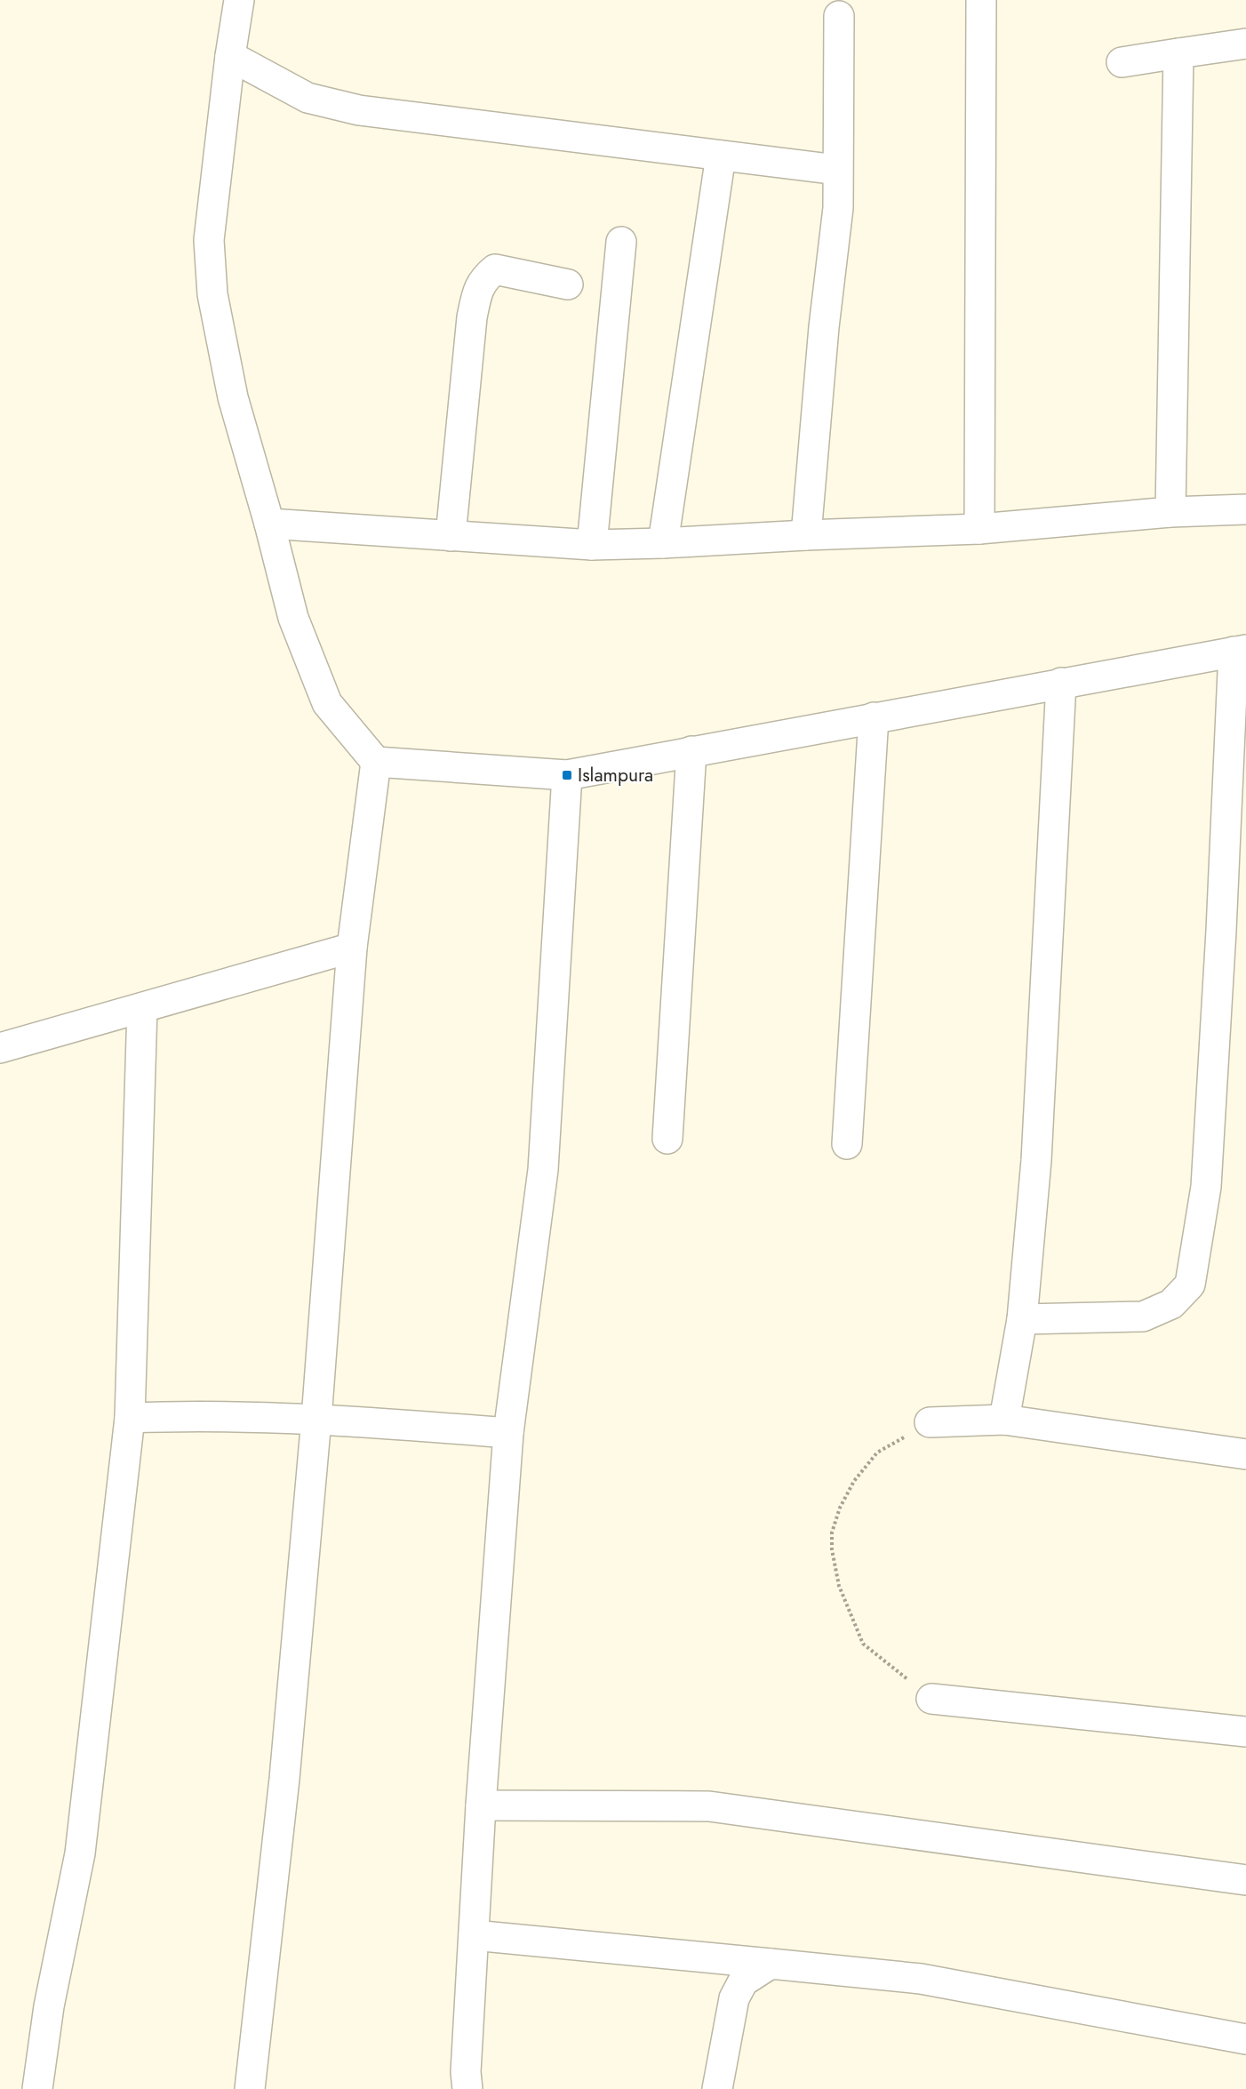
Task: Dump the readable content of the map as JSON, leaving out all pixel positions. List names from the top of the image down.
{
  "places": {
    "transit": ["Islampura"]
  }
}
